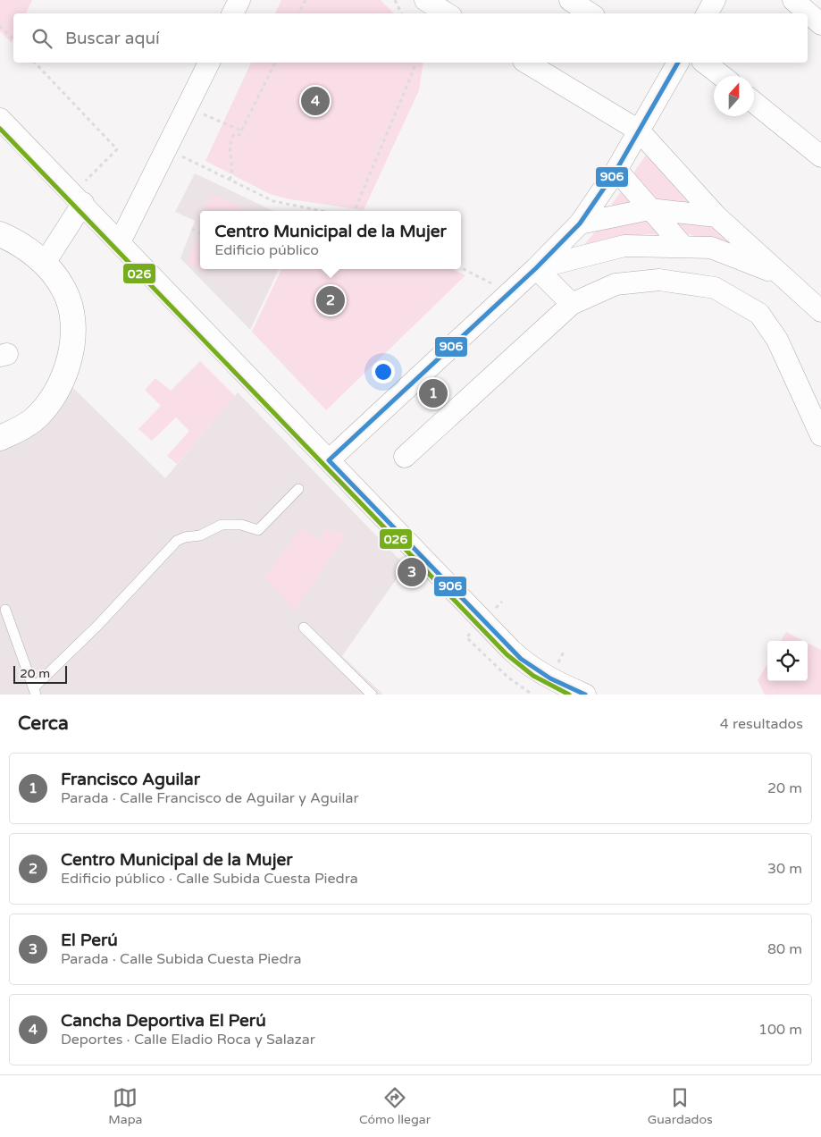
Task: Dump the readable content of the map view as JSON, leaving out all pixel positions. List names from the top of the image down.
{
  "lines": ["transit line 906", "transit line 026"],
  "scale_bar": "20 m",
  "north": "top",
  "page": {
    "search": "Buscar aquí",
    "pins": [
      "4",
      "2",
      "1",
      "3"
    ],
    "popup": ["Centro Municipal de la Mujer", "Edificio público"],
    "scale": "20 m",
    "heading": ["Cerca", "4 resultados"],
    "list": [
      {
        "mark": "1",
        "name": "Francisco Aguilar",
        "note": "Parada · Calle Francisco de Aguilar y Aguilar",
        "value": "20 m"
      },
      {
        "mark": "2",
        "name": "Centro Municipal de la Mujer",
        "note": "Edificio público · Calle Subida Cuesta Piedra",
        "value": "30 m"
      },
      {
        "mark": "3",
        "name": "El Perú",
        "note": "Parada · Calle Subida Cuesta Piedra",
        "value": "80 m"
      },
      {
        "mark": "4",
        "name": "Cancha Deportiva El Perú",
        "note": "Deportes · Calle Eladio Roca y Salazar",
        "value": "100 m"
      }
    ],
    "nav": ["Mapa", "Cómo llegar", "Guardados"]
  }
}
